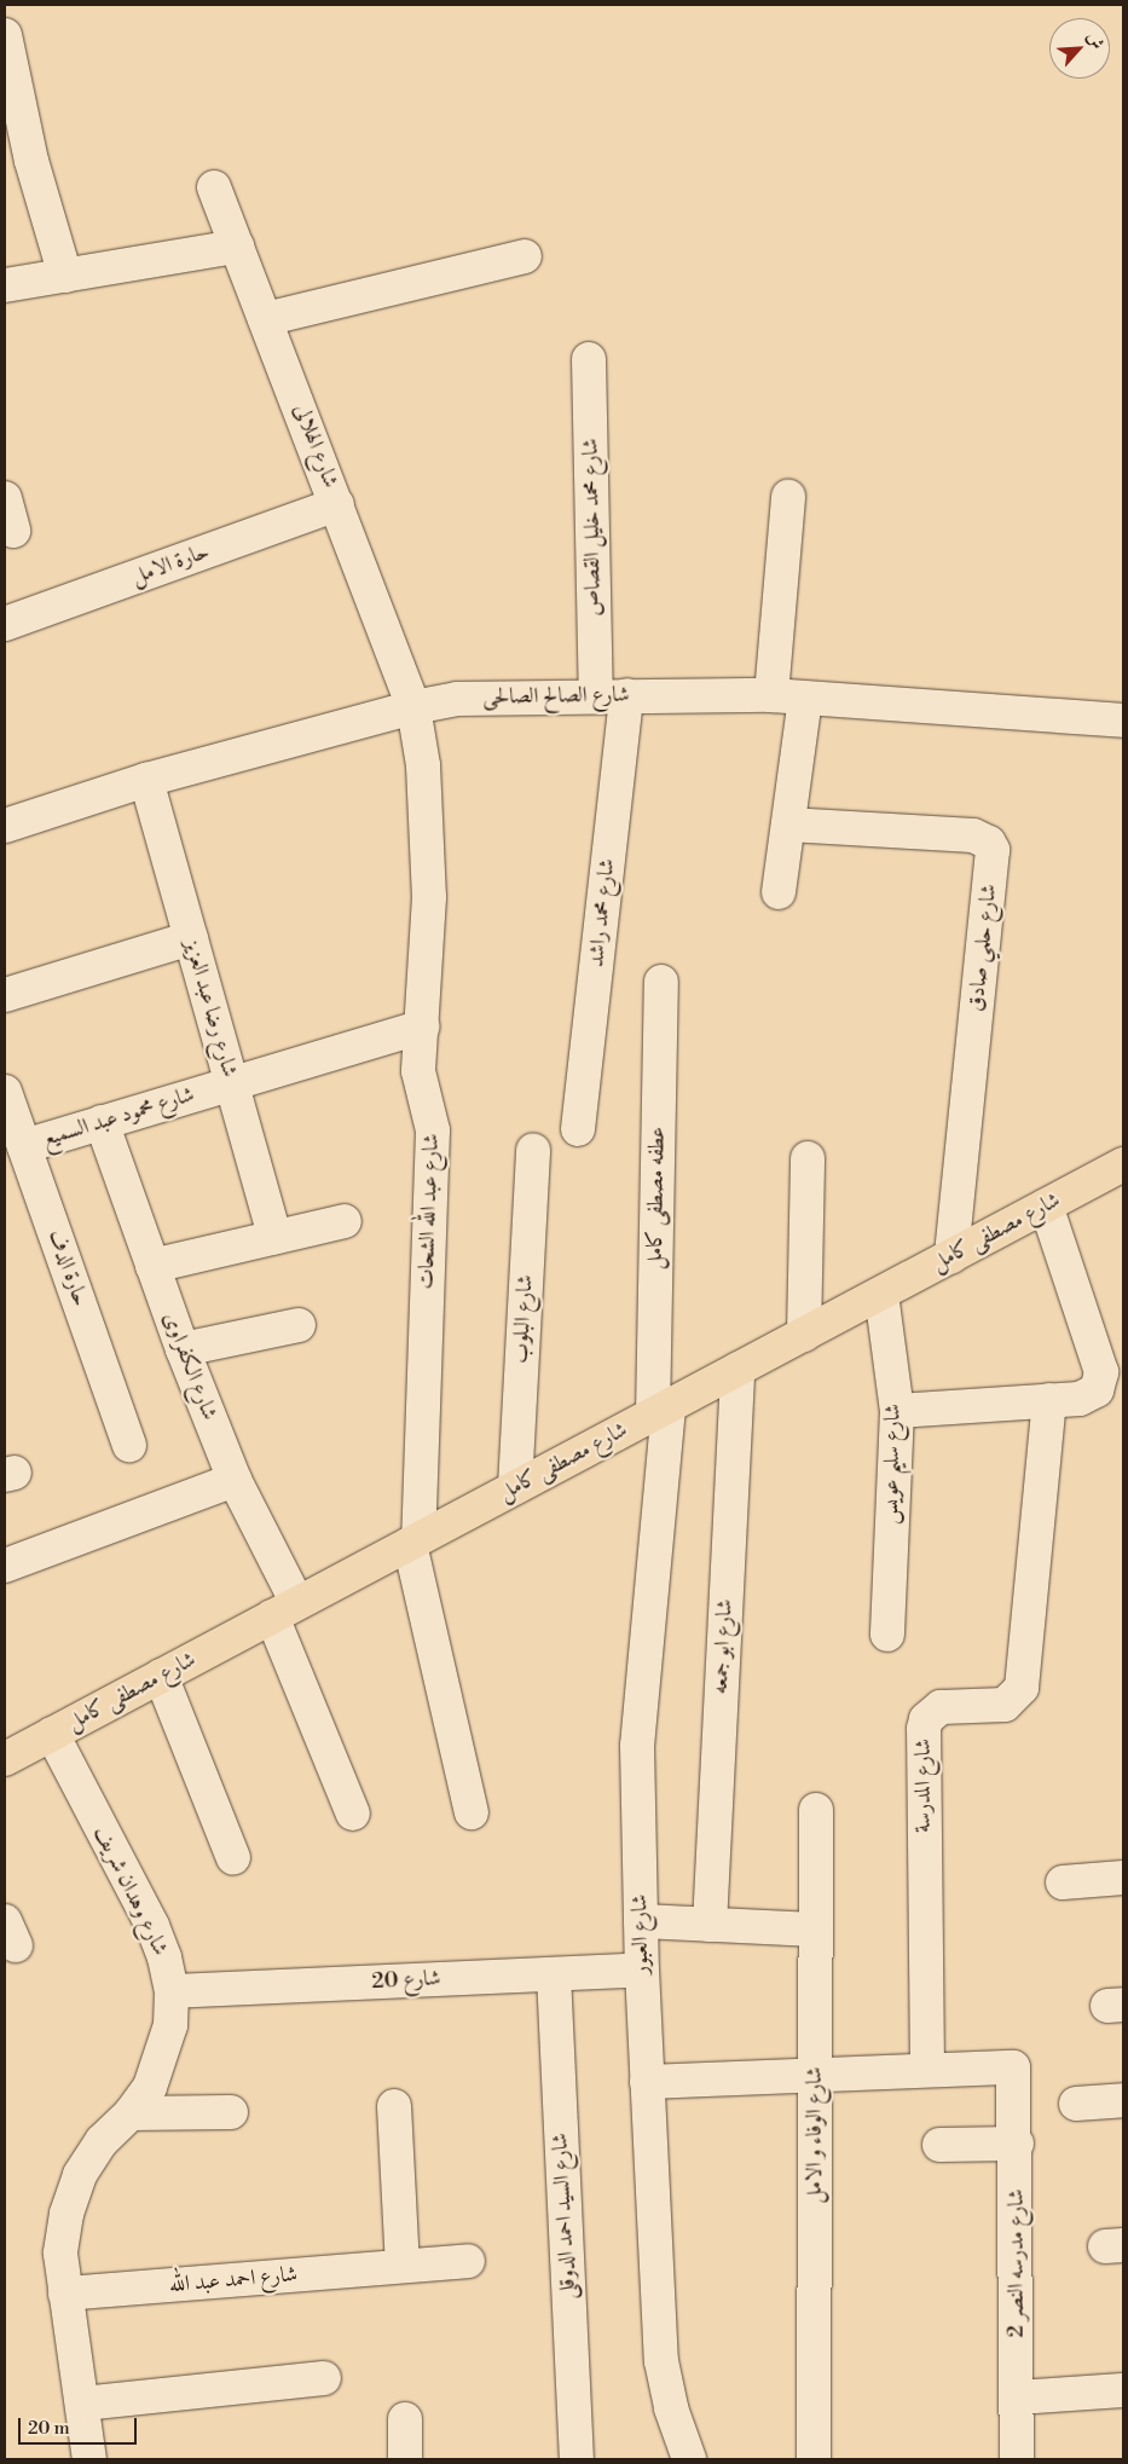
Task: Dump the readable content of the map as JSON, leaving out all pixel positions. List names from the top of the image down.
{
  "streets": {
    "main road": ["شارع مصطفى كامل"],
    "street": [
      "شارع الهلالى",
      "شارع محمد خليل القصاص",
      "حارة الامل",
      "شارع الصالح الصالحى",
      "شارع محمد راشد",
      "شارع حلمي صادق",
      "شارع رضا عبد العزيز",
      "شارع محمود عبد السميع",
      "عطفه مصطفى كامل",
      "شارع عبد الله الشحات",
      "حارة الدف",
      "شارع البلوب",
      "شارع الكفراوى",
      "شارع سليم عويس",
      "شارع ابو جمعه",
      "شارع المدرسة",
      "شارع وهدان شريف",
      "شارع العبور",
      "شارع 20",
      "شارع الوفاء و الامل",
      "شارع السيد احمد الدوقلى",
      "شارع مدرسه النصر 2",
      "شارع احمد عبد الله"
    ]
  },
  "crossings": [
    ["شارع الهلالى", "حارة الامل"],
    ["شارع الهلالى", "شارع الصالح الصالحى"],
    ["شارع الهلالى", "شارع عبد الله الشحات"],
    ["شارع محمد خليل القصاص", "شارع الصالح الصالحى"],
    ["شارع محمد خليل القصاص", "شارع محمد راشد"],
    ["شارع الصالح الصالحى", "شارع محمد راشد"],
    ["شارع الصالح الصالحى", "شارع رضا عبد العزيز"],
    ["شارع الصالح الصالحى", "شارع عبد الله الشحات"],
    ["شارع حلمي صادق", "شارع مصطفى كامل"],
    ["شارع رضا عبد العزيز", "شارع محمود عبد السميع"],
    ["شارع محمود عبد السميع", "شارع عبد الله الشحات"],
    ["شارع محمود عبد السميع", "حارة الدف"],
    ["شارع محمود عبد السميع", "شارع الكفراوى"],
    ["عطفه مصطفى كامل", "شارع مصطفى كامل"],
    ["عطفه مصطفى كامل", "شارع العبور"],
    ["شارع عبد الله الشحات", "شارع مصطفى كامل"],
    ["شارع مصطفى كامل", "شارع البلوب"],
    ["شارع مصطفى كامل", "شارع الكفراوى"],
    ["شارع مصطفى كامل", "شارع سليم عويس"],
    ["شارع مصطفى كامل", "شارع ابو جمعه"],
    ["شارع مصطفى كامل", "شارع وهدان شريف"],
    ["شارع مصطفى كامل", "شارع العبور"],
    ["شارع المدرسة", "شارع مدرسه النصر 2"],
    ["شارع وهدان شريف", "شارع 20"],
    ["شارع وهدان شريف", "شارع احمد عبد الله"],
    ["شارع العبور", "شارع 20"],
    ["شارع 20", "شارع السيد احمد الدوقلى"]
  ],
  "scale_bar": "20 m",
  "north": "top right"
}
